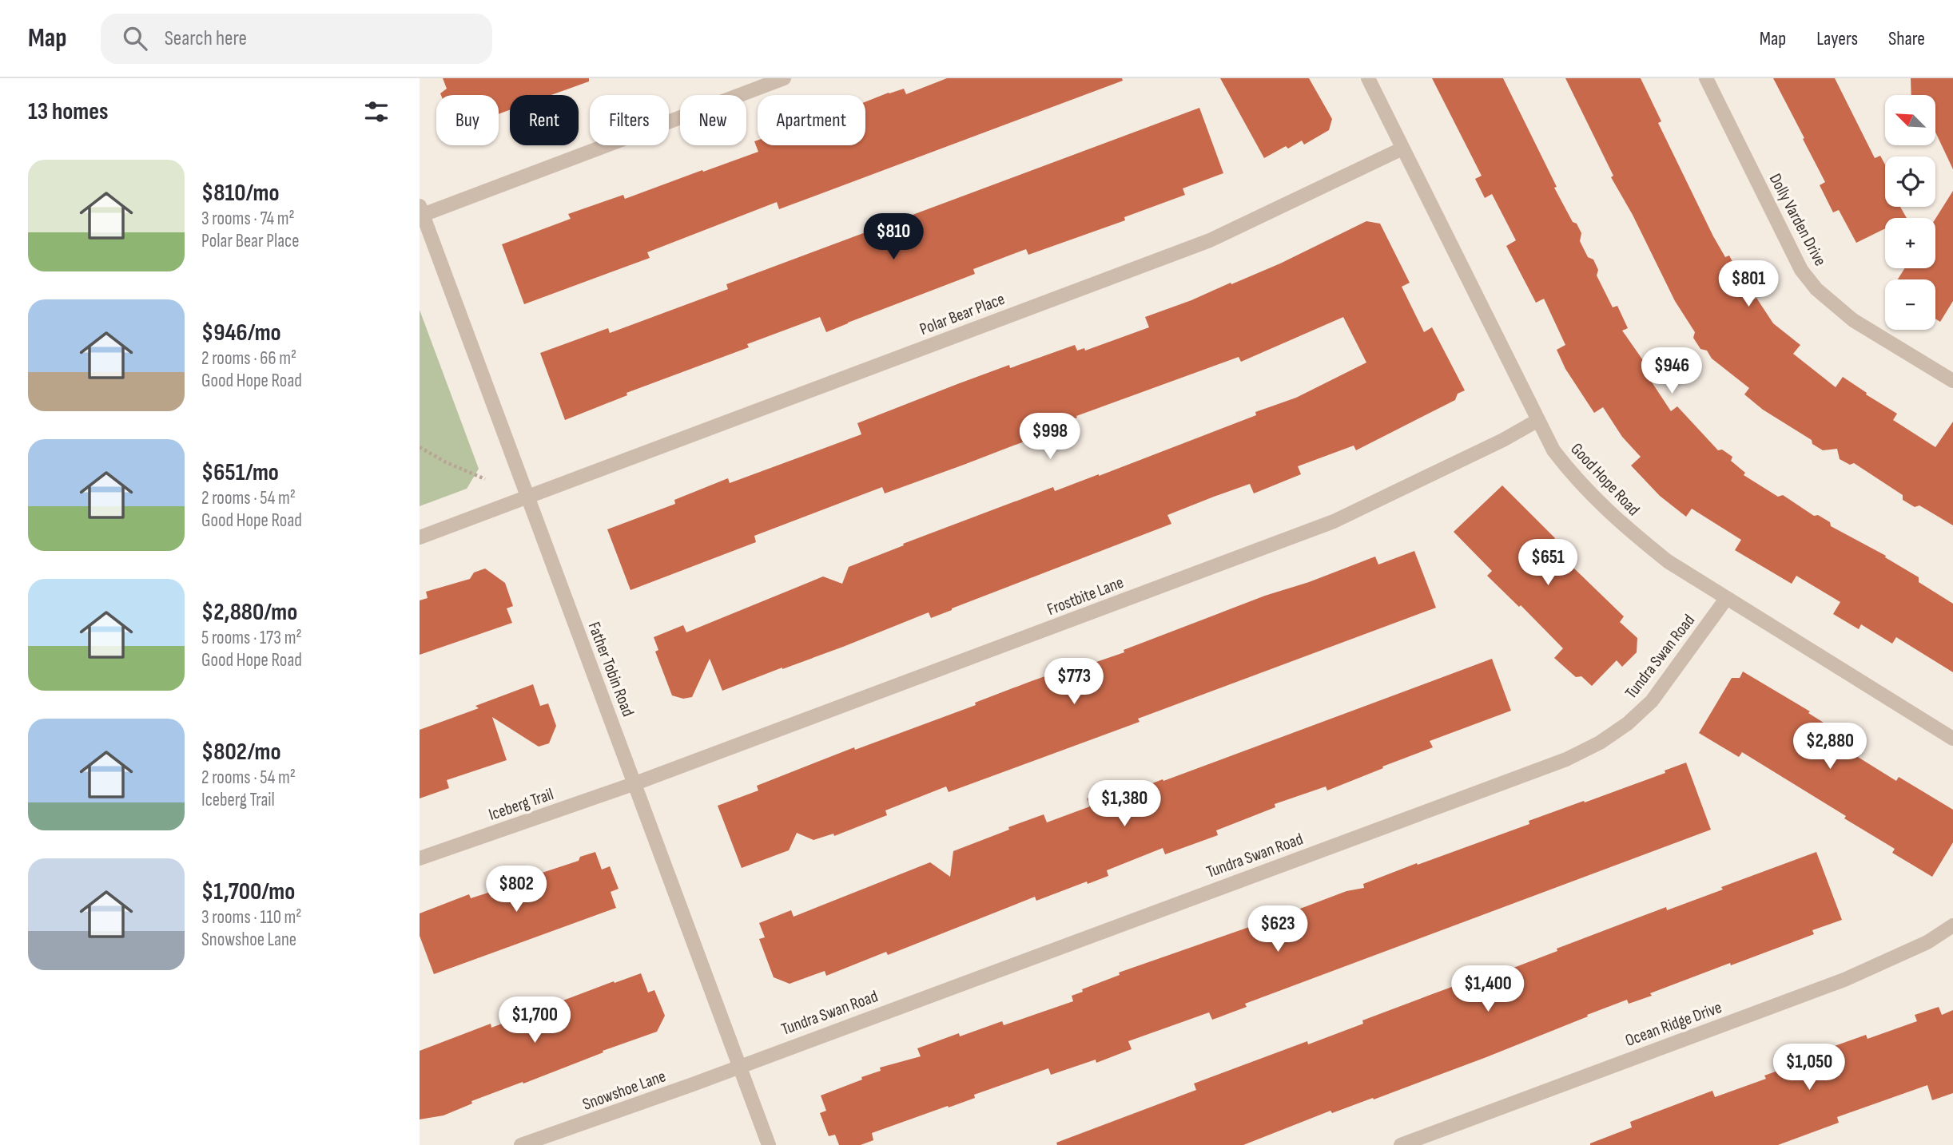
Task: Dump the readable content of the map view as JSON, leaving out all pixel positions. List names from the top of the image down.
{
  "streets": {
    "street": [
      "Dolly Varden Drive",
      "Polar Bear Place",
      "Good Hope Road",
      "Frostbite Lane",
      "Tundra Swan Road",
      "Father Tobin Road",
      "Iceberg Trail",
      "Ocean Ridge Drive",
      "Snowshoe Lane"
    ]
  },
  "crossings": [
    ["Polar Bear Place", "Good Hope Road"],
    ["Polar Bear Place", "Father Tobin Road"],
    ["Good Hope Road", "Frostbite Lane"],
    ["Good Hope Road", "Tundra Swan Road"],
    ["Frostbite Lane", "Father Tobin Road"],
    ["Frostbite Lane", "Iceberg Trail"],
    ["Tundra Swan Road", "Father Tobin Road"],
    ["Tundra Swan Road", "Snowshoe Lane"],
    ["Father Tobin Road", "Iceberg Trail"],
    ["Father Tobin Road", "Snowshoe Lane"]
  ],
  "north": "top left",
  "page": {
    "header": "Map",
    "search": "Search here",
    "nav": ["Map", "Layers", "Share"],
    "heading": "13 homes",
    "map_buttons": ["+", "−"],
    "chip": [
      "Buy",
      "Rent",
      "Filters",
      "New",
      "Apartment"
    ],
    "list": [
      {
        "name": "$810/mo",
        "note": "3 rooms · 74 m² · Polar Bear Place"
      },
      {
        "name": "$946/mo",
        "note": "2 rooms · 66 m² · Good Hope Road"
      },
      {
        "name": "$651/mo",
        "note": "2 rooms · 54 m² · Good Hope Road"
      },
      {
        "name": "$2,880/mo",
        "note": "5 rooms · 173 m² · Good Hope Road"
      },
      {
        "name": "$802/mo",
        "note": "2 rooms · 54 m² · Iceberg Trail"
      },
      {
        "name": "$1,700/mo",
        "note": "3 rooms · 110 m² · Snowshoe Lane"
      }
    ],
    "price": [
      "$810",
      "$801",
      "$946",
      "$998",
      "$651",
      "$773",
      "$2,880",
      "$1,380",
      "$802",
      "$623",
      "$1,400",
      "$1,700",
      "$1,050"
    ]
  }
}
